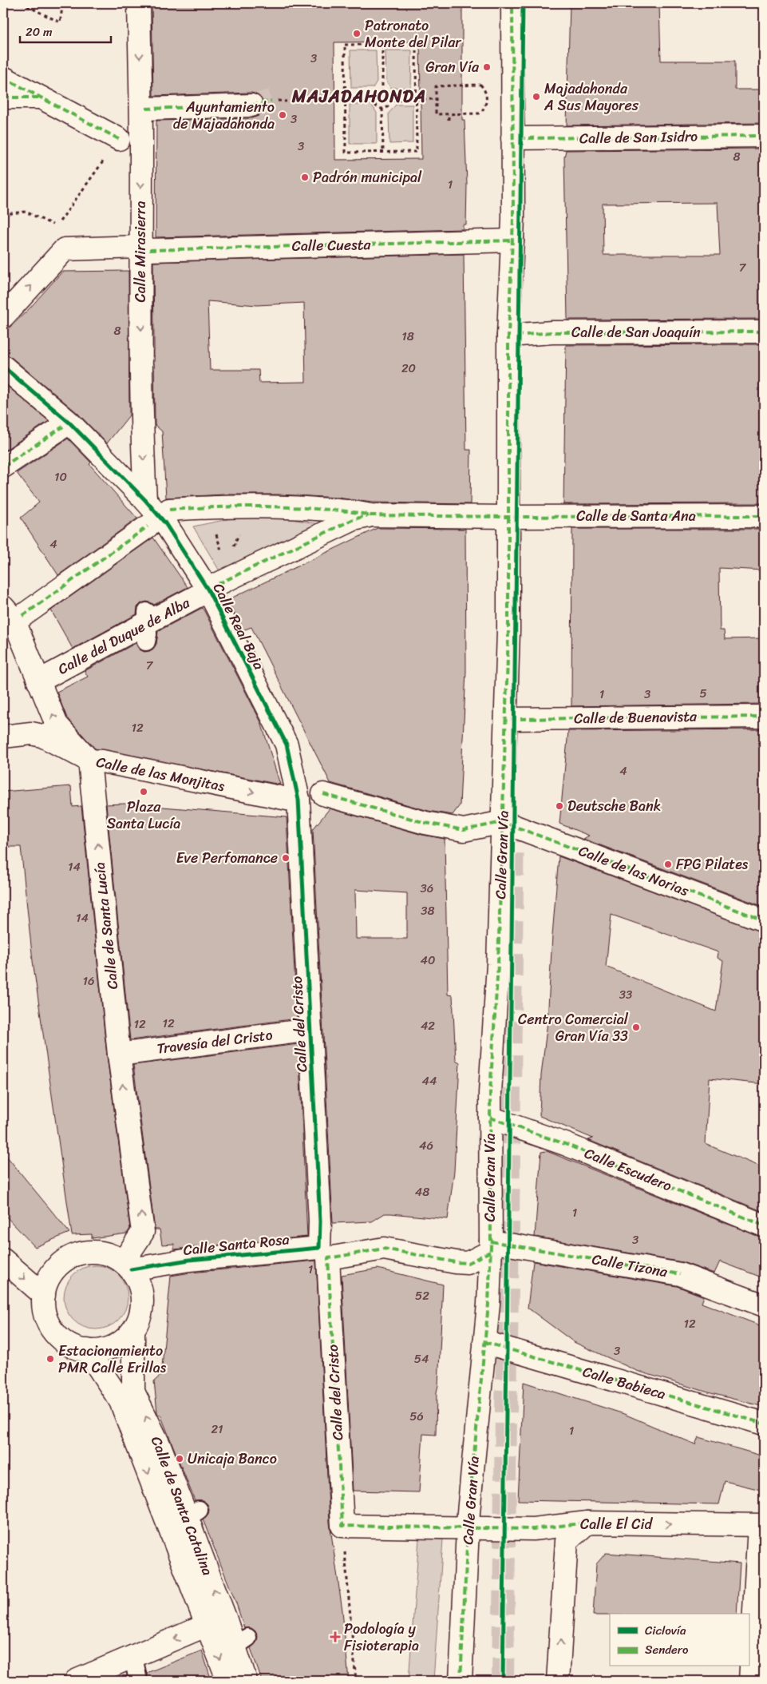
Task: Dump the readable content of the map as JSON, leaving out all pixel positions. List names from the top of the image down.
{
  "streets": {
    "street": [
      "Calle de San Isidro",
      "Calle Cuesta",
      "Calle Mirasierra",
      "Calle de San Joaquín",
      "Calle de Santa Ana",
      "Calle Real Baja",
      "Calle del Duque de Alba",
      "Calle de Buenavista",
      "Calle de las Monjitas",
      "Calle Gran Vía",
      "Calle de las Norias",
      "Calle de Santa Lucía",
      "Calle del Cristo",
      "Travesía del Cristo",
      "Calle Escudero",
      "Calle Santa Rosa",
      "Calle Tizona",
      "Calle Babieca",
      "Calle de Santa Catalina",
      "Calle El Cid"
    ]
  },
  "crossings": [
    ["Calle de San Isidro", "Calle Gran Vía"],
    ["Calle Cuesta", "Calle Mirasierra"],
    ["Calle Cuesta", "Calle Gran Vía"],
    ["Calle Mirasierra", "Calle Real Baja"],
    ["Calle de San Joaquín", "Calle Gran Vía"],
    ["Calle de Santa Ana", "Calle del Duque de Alba"],
    ["Calle de Santa Ana", "Calle Gran Vía"],
    ["Calle Real Baja", "Calle del Duque de Alba"],
    ["Calle Real Baja", "Calle de las Monjitas"],
    ["Calle Real Baja", "Calle del Cristo"],
    ["Calle del Duque de Alba", "Calle Gran Vía"],
    ["Calle de Buenavista", "Calle Gran Vía"],
    ["Calle de las Monjitas", "Calle de Santa Lucía"],
    ["Calle de las Monjitas", "Calle del Cristo"],
    ["Calle Gran Vía", "Calle de las Norias"],
    ["Calle Gran Vía", "Calle Escudero"],
    ["Calle Gran Vía", "Calle Santa Rosa"],
    ["Calle Gran Vía", "Calle Tizona"],
    ["Calle Gran Vía", "Calle Babieca"],
    ["Calle Gran Vía", "Calle El Cid"],
    ["Calle de Santa Lucía", "Travesía del Cristo"],
    ["Calle de Santa Lucía", "Calle Santa Rosa"],
    ["Calle de Santa Lucía", "Calle de Santa Catalina"],
    ["Calle del Cristo", "Travesía del Cristo"],
    ["Calle del Cristo", "Calle Santa Rosa"],
    ["Calle del Cristo", "Calle El Cid"],
    ["Calle Santa Rosa", "Calle Tizona"],
    ["Calle Santa Rosa", "Calle de Santa Catalina"]
  ],
  "one_way": [
    "Calle Mirasierra",
    "Calle de las Monjitas",
    "Calle de Santa Lucía",
    "Calle El Cid"
  ],
  "districts": ["MAJADAHONDA"],
  "places": {
    "other": [
      "Patronato Monte del Pilar",
      "Gran Vía",
      "Majadahonda A Sus Mayores",
      "Ayuntamiento de Majadahonda",
      "Padrón municipal",
      "Plaza Santa Lucía",
      "Deutsche Bank",
      "Eve Perfomance",
      "FPG Pilates",
      "Centro Comercial Gran Vía 33",
      "Estacionamiento PMR Calle Erillas",
      "Unicaja Banco"
    ],
    "health": ["Podología y Fisioterapia"]
  },
  "house_numbers": [
    "3",
    "3",
    "3",
    "8",
    "1",
    "7",
    "8",
    "18",
    "20",
    "10",
    "4",
    "7",
    "5",
    "1",
    "3",
    "12",
    "4",
    "14",
    "36",
    "38",
    "14",
    "40",
    "16",
    "33",
    "12",
    "12",
    "42",
    "44",
    "46",
    "48",
    "1",
    "3",
    "1",
    "52",
    "12",
    "3",
    "54",
    "56",
    "21",
    "1"
  ],
  "legend": ["Ciclovía", "Sendero"],
  "scale_bar": "20 m"
}
